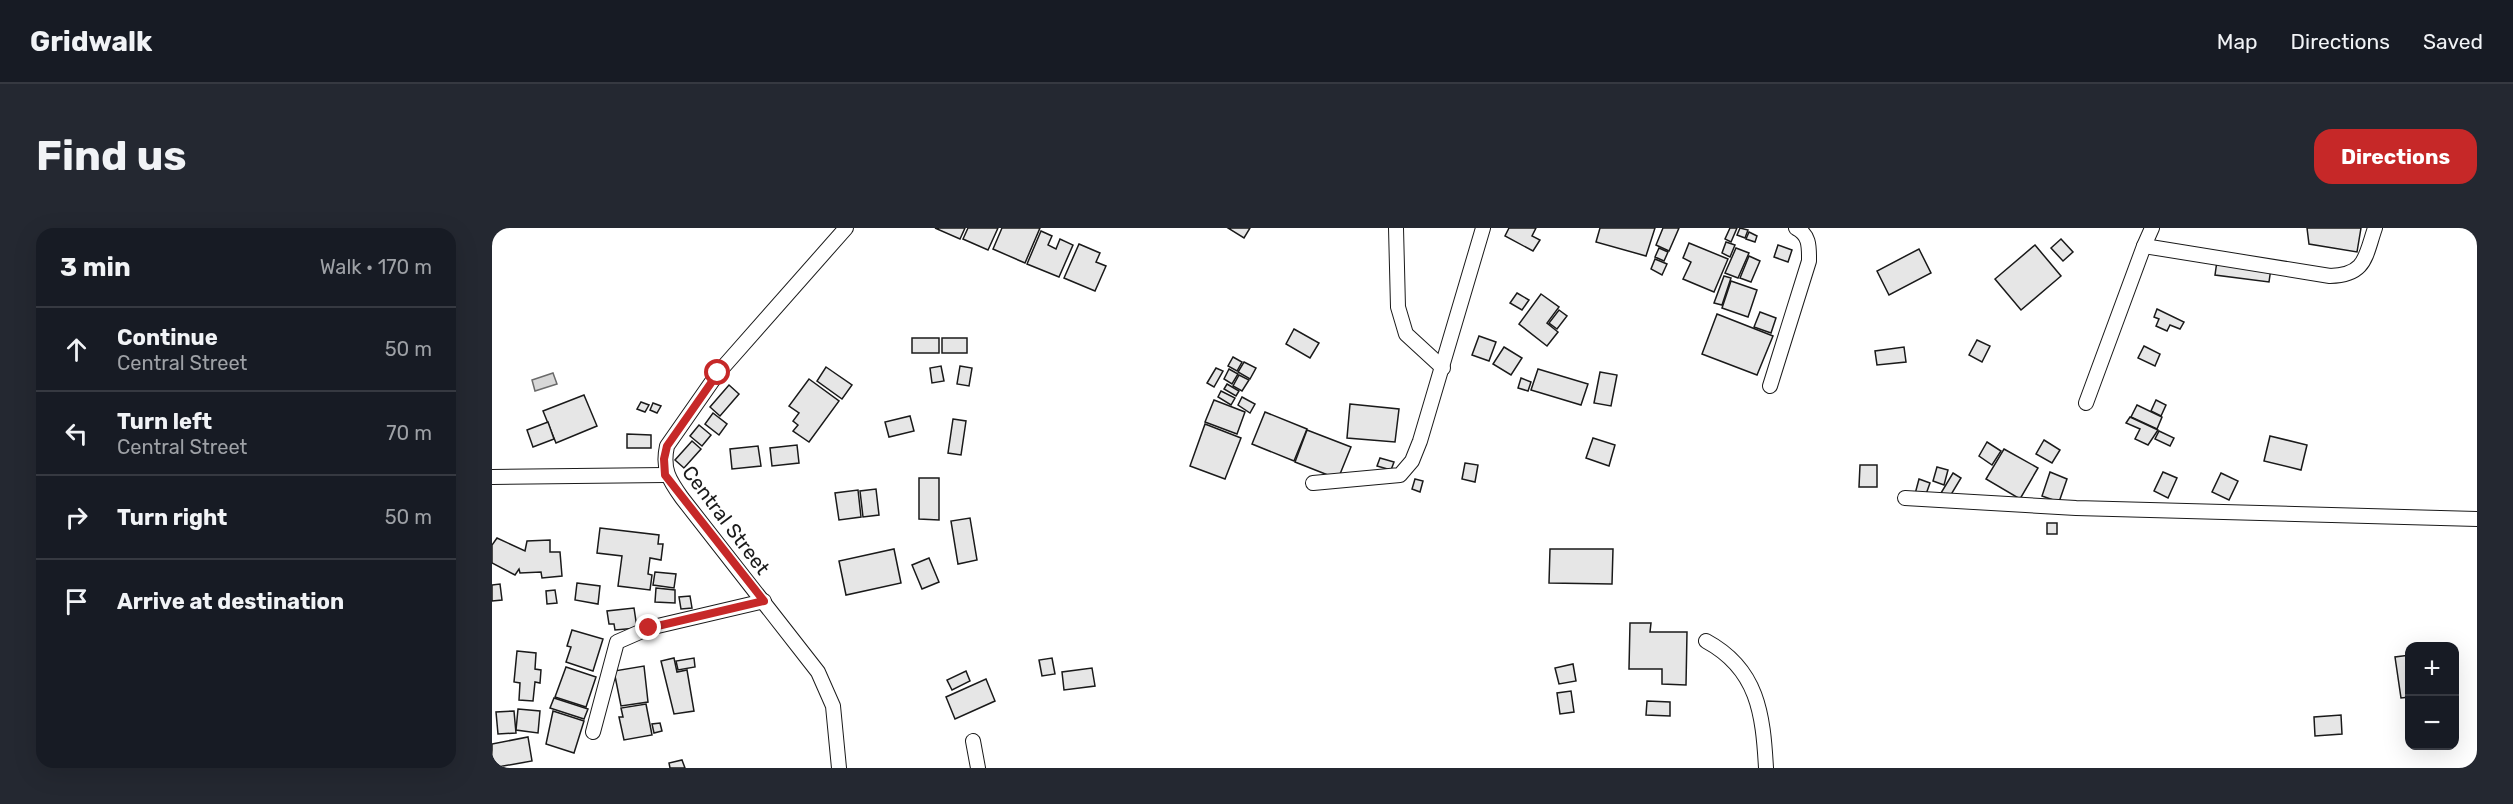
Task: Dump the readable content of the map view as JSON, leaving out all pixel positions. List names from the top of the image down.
{
  "streets": {
    "street": ["Central Street"]
  },
  "page": {
    "header": "Gridwalk",
    "nav": ["Map", "Directions", "Saved"],
    "buttons": "Directions",
    "title": "Find us",
    "heading": ["3 min", "Walk · 170 m"],
    "list": [
      ["Continue", "Central Street", "50 m"],
      ["Turn left", "Central Street", "70 m"],
      ["Turn right", "50 m"],
      "Arrive at destination"
    ],
    "map_buttons": ["+", "−"]
  }
}
